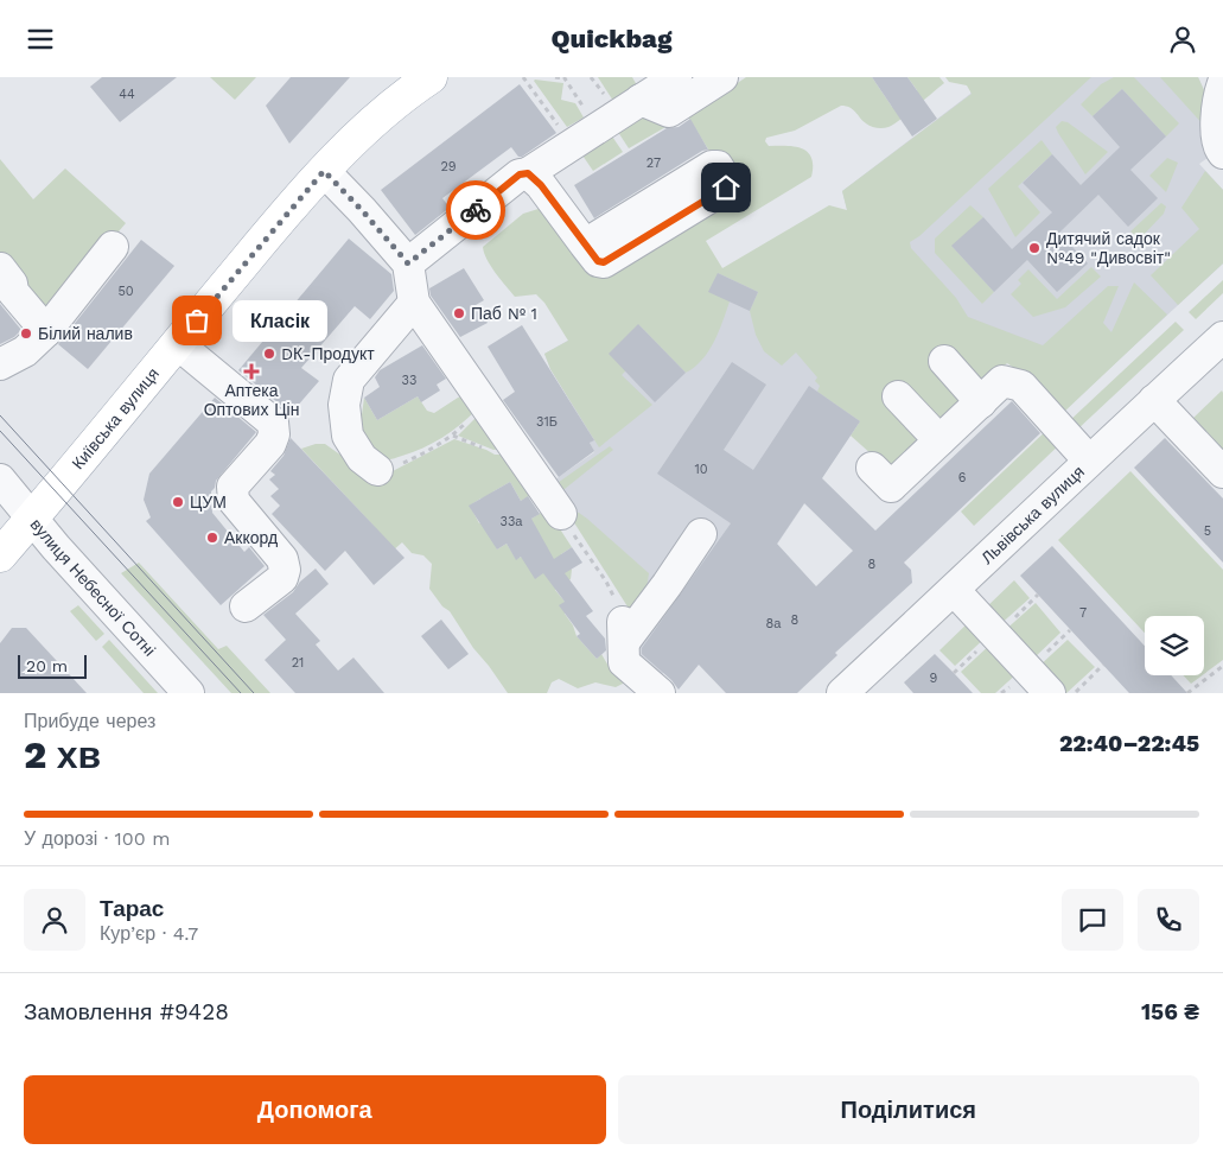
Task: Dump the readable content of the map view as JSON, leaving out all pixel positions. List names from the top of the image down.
{
  "streets": {
    "main road": ["Київська вулиця"],
    "street": ["Львівська вулиця", "вулиця Небесної Сотні"]
  },
  "crossings": [
    ["Київська вулиця", "вулиця Небесної Сотні"]
  ],
  "places": {
    "other": [
      "Дитячий садок №49 \"Дивосвіт\"",
      "Паб № 1",
      "Класік",
      "Білий налив",
      "DК-Продукт",
      "ЦУМ",
      "Аккорд"
    ],
    "health": ["Аптека Оптових Цін"]
  },
  "house_numbers": [
    "44",
    "27",
    "29",
    "50",
    "33",
    "31Б",
    "10",
    "6",
    "33а",
    "5",
    "8",
    "7",
    "8",
    "8а",
    "21",
    "9"
  ],
  "scale_bar": "20 m",
  "page": {
    "header": "Quickbag",
    "bubble": "Класік",
    "scale": "20 m",
    "heading": ["2 хв", "Прибуде через", "22:40–22:45"],
    "panel": [
      "Тарас",
      "Кур’єр · 4.7",
      "Замовлення #9428",
      "156 ₴"
    ],
    "bar": "У дорозі · 100 m",
    "buttons": ["Допомога", "Поділитися"]
  }
}
